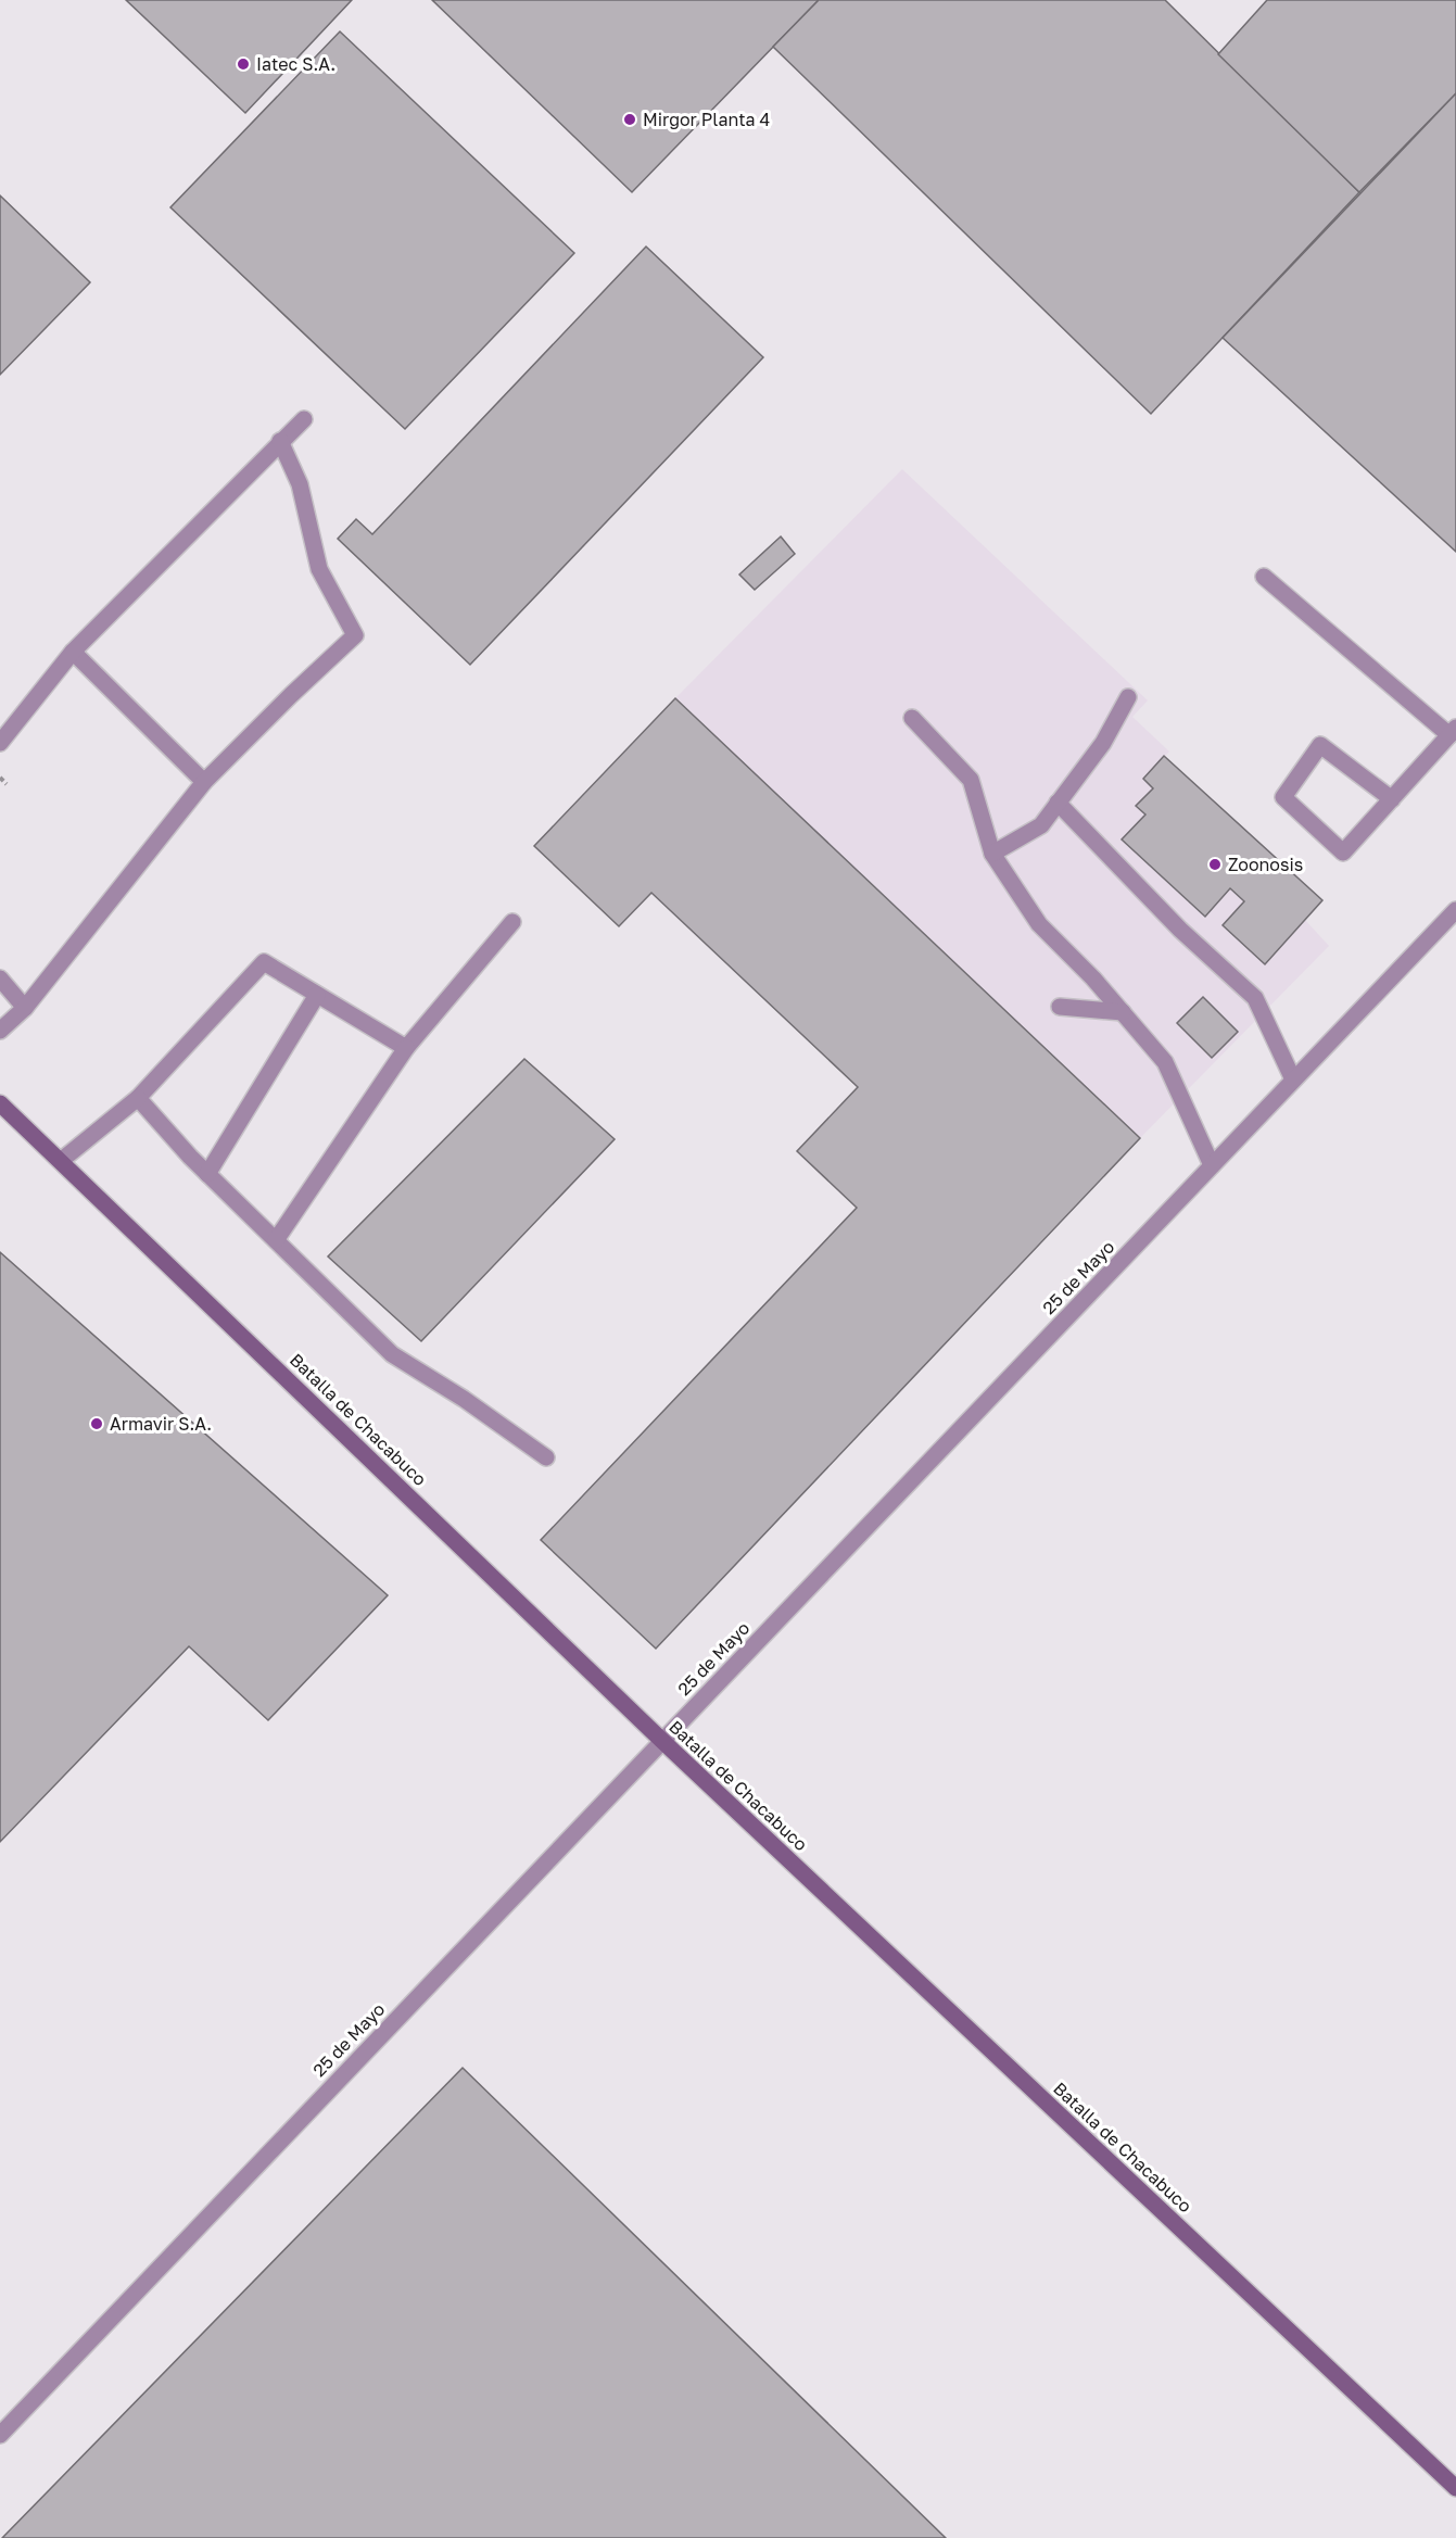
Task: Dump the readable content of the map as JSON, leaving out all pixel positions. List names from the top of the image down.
{
  "streets": {
    "street": ["25 de Mayo", "Batalla de Chacabuco"]
  },
  "crossings": [
    ["25 de Mayo", "Batalla de Chacabuco"]
  ],
  "places": [
    "Iatec S.A.",
    "Mirgor Planta 4",
    "Zoonosis",
    "Armavir S.A."
  ]
}
